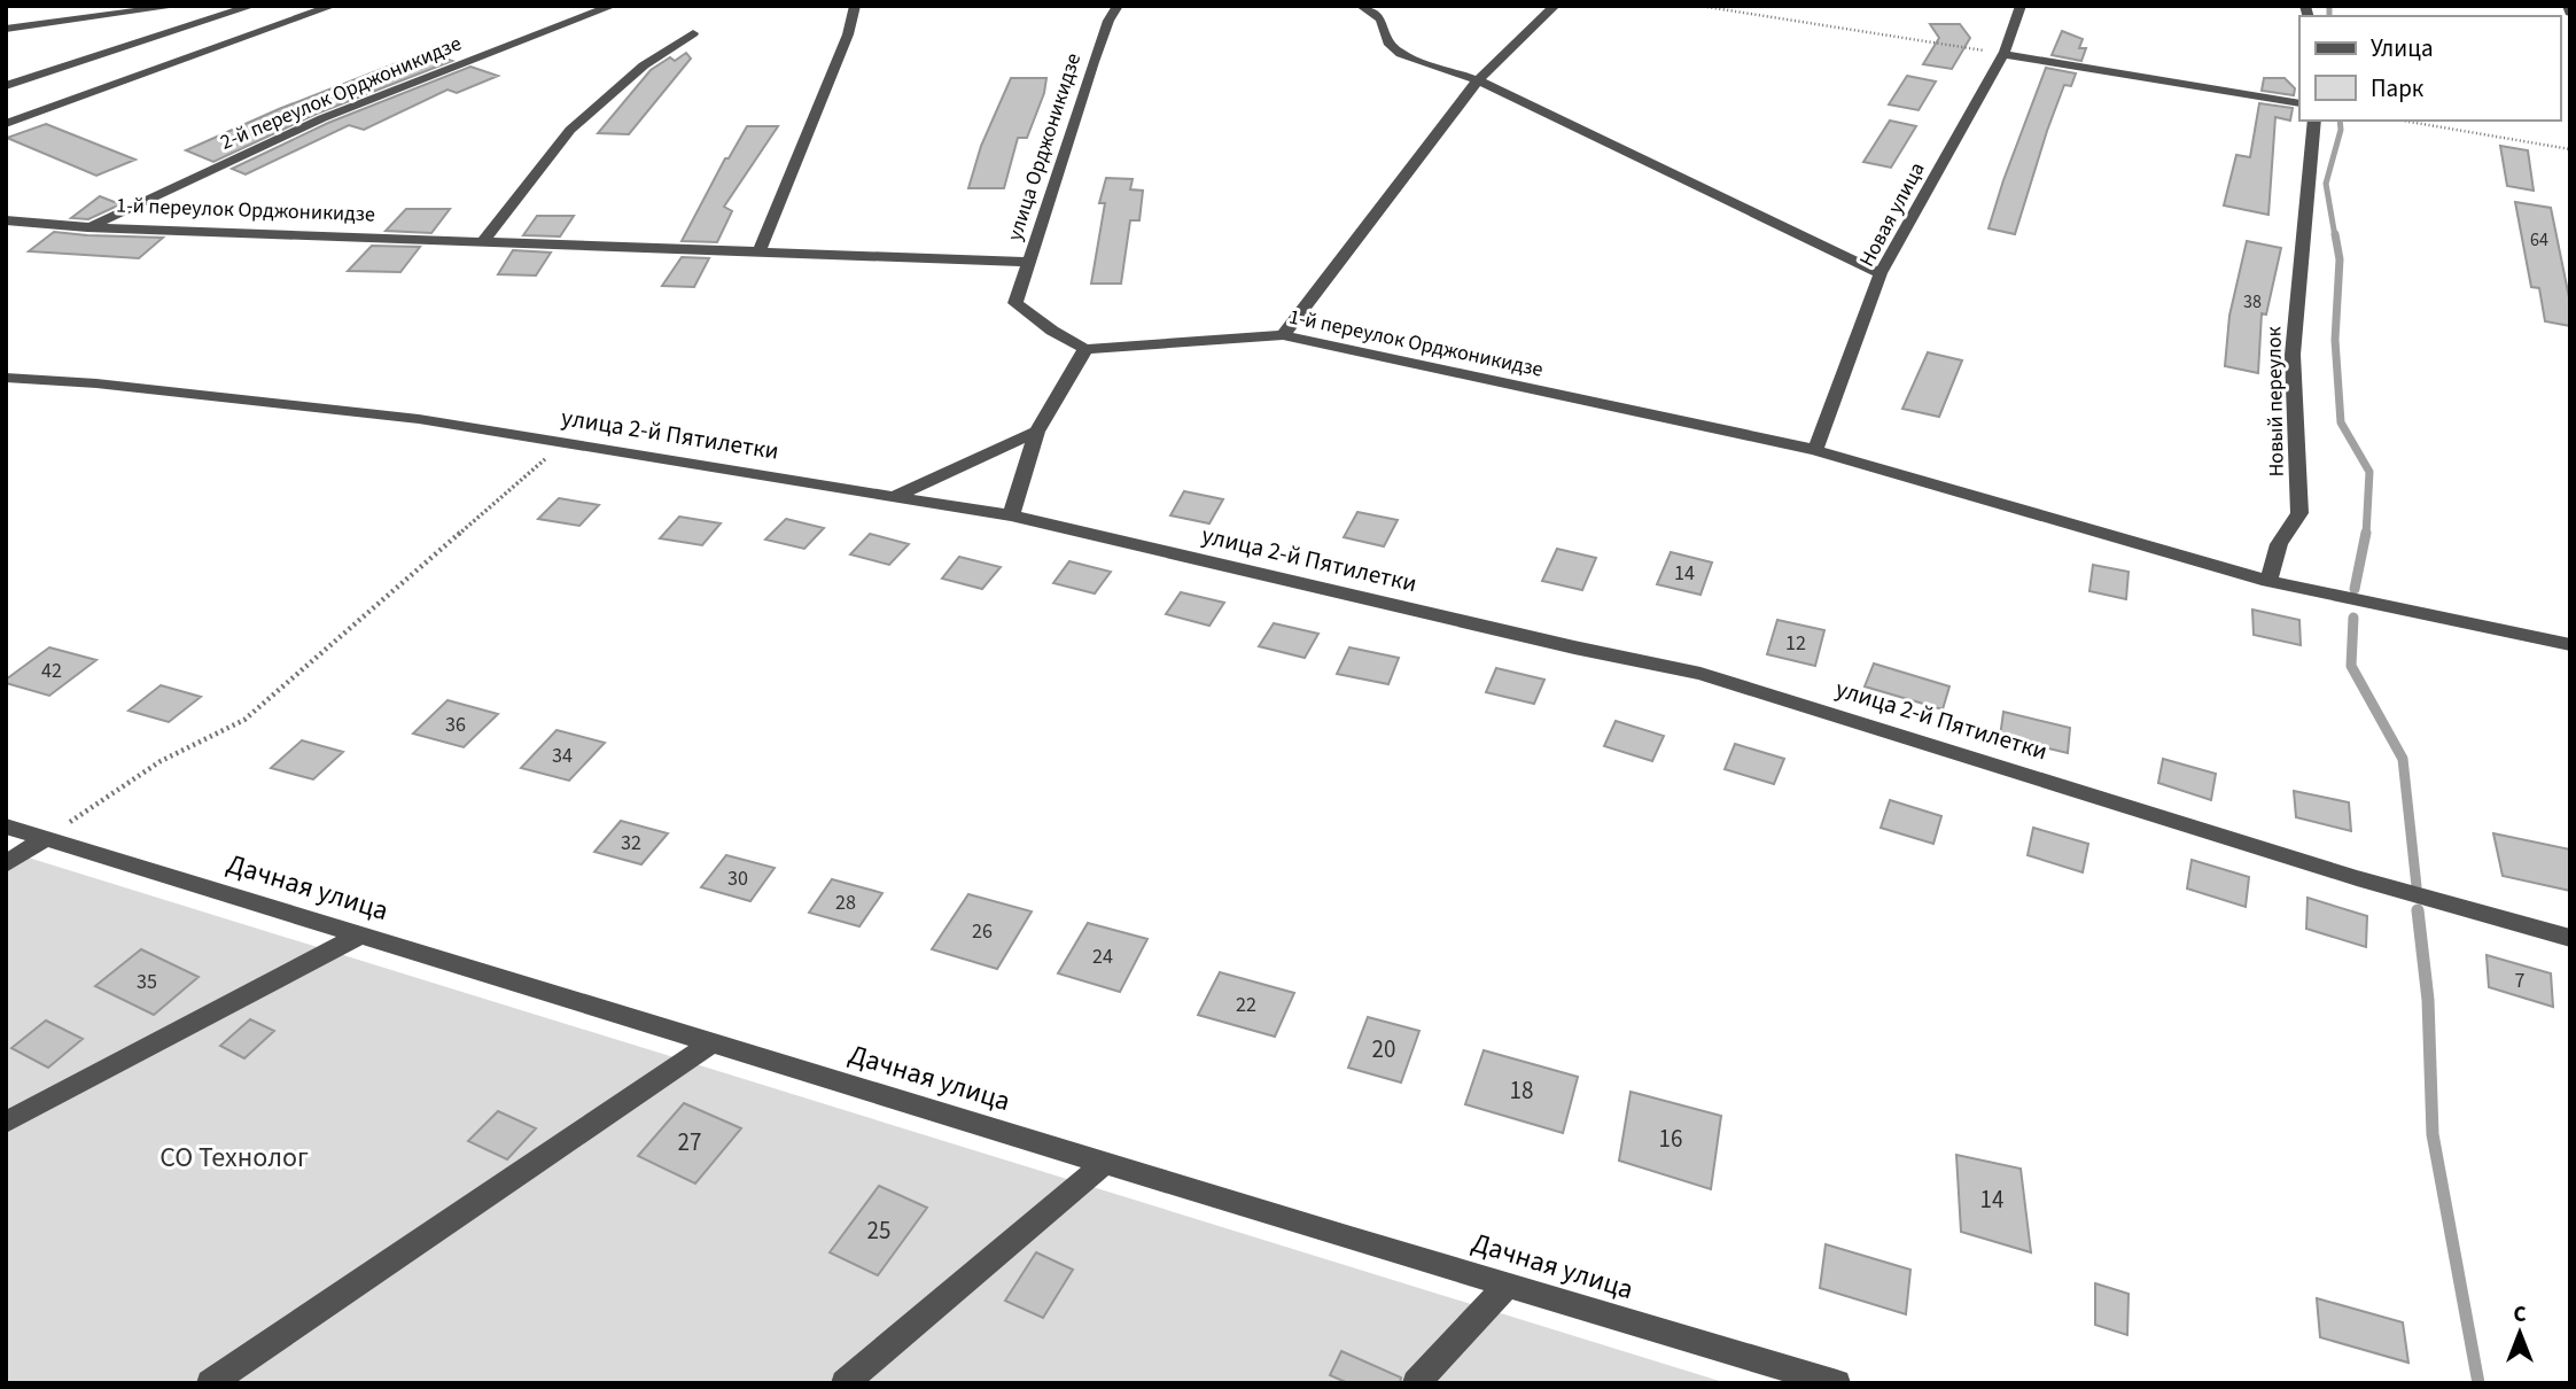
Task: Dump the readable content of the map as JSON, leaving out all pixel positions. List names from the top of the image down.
{
  "streets": {
    "street": [
      "2-й переулок Орджоникидзе",
      "улица Орджоникидзе",
      "1-й переулок Орджоникидзе",
      "Новая улица",
      "Новый переулок",
      "улица 2-й Пятилетки",
      "Дачная улица"
    ]
  },
  "crossings": [
    ["2-й переулок Орджоникидзе", "1-й переулок Орджоникидзе"],
    ["улица Орджоникидзе", "1-й переулок Орджоникидзе"],
    ["1-й переулок Орджоникидзе", "Новая улица"],
    ["1-й переулок Орджоникидзе", "Новый переулок"]
  ],
  "parks": ["СО Технолог"],
  "house_numbers": [
    "64",
    "38",
    "14",
    "12",
    "42",
    "36",
    "34",
    "32",
    "30",
    "28",
    "26",
    "24",
    "7",
    "35",
    "22",
    "20",
    "18",
    "16",
    "27",
    "14",
    "25"
  ],
  "legend": ["Улица", "Парк"],
  "north": "top"
}
